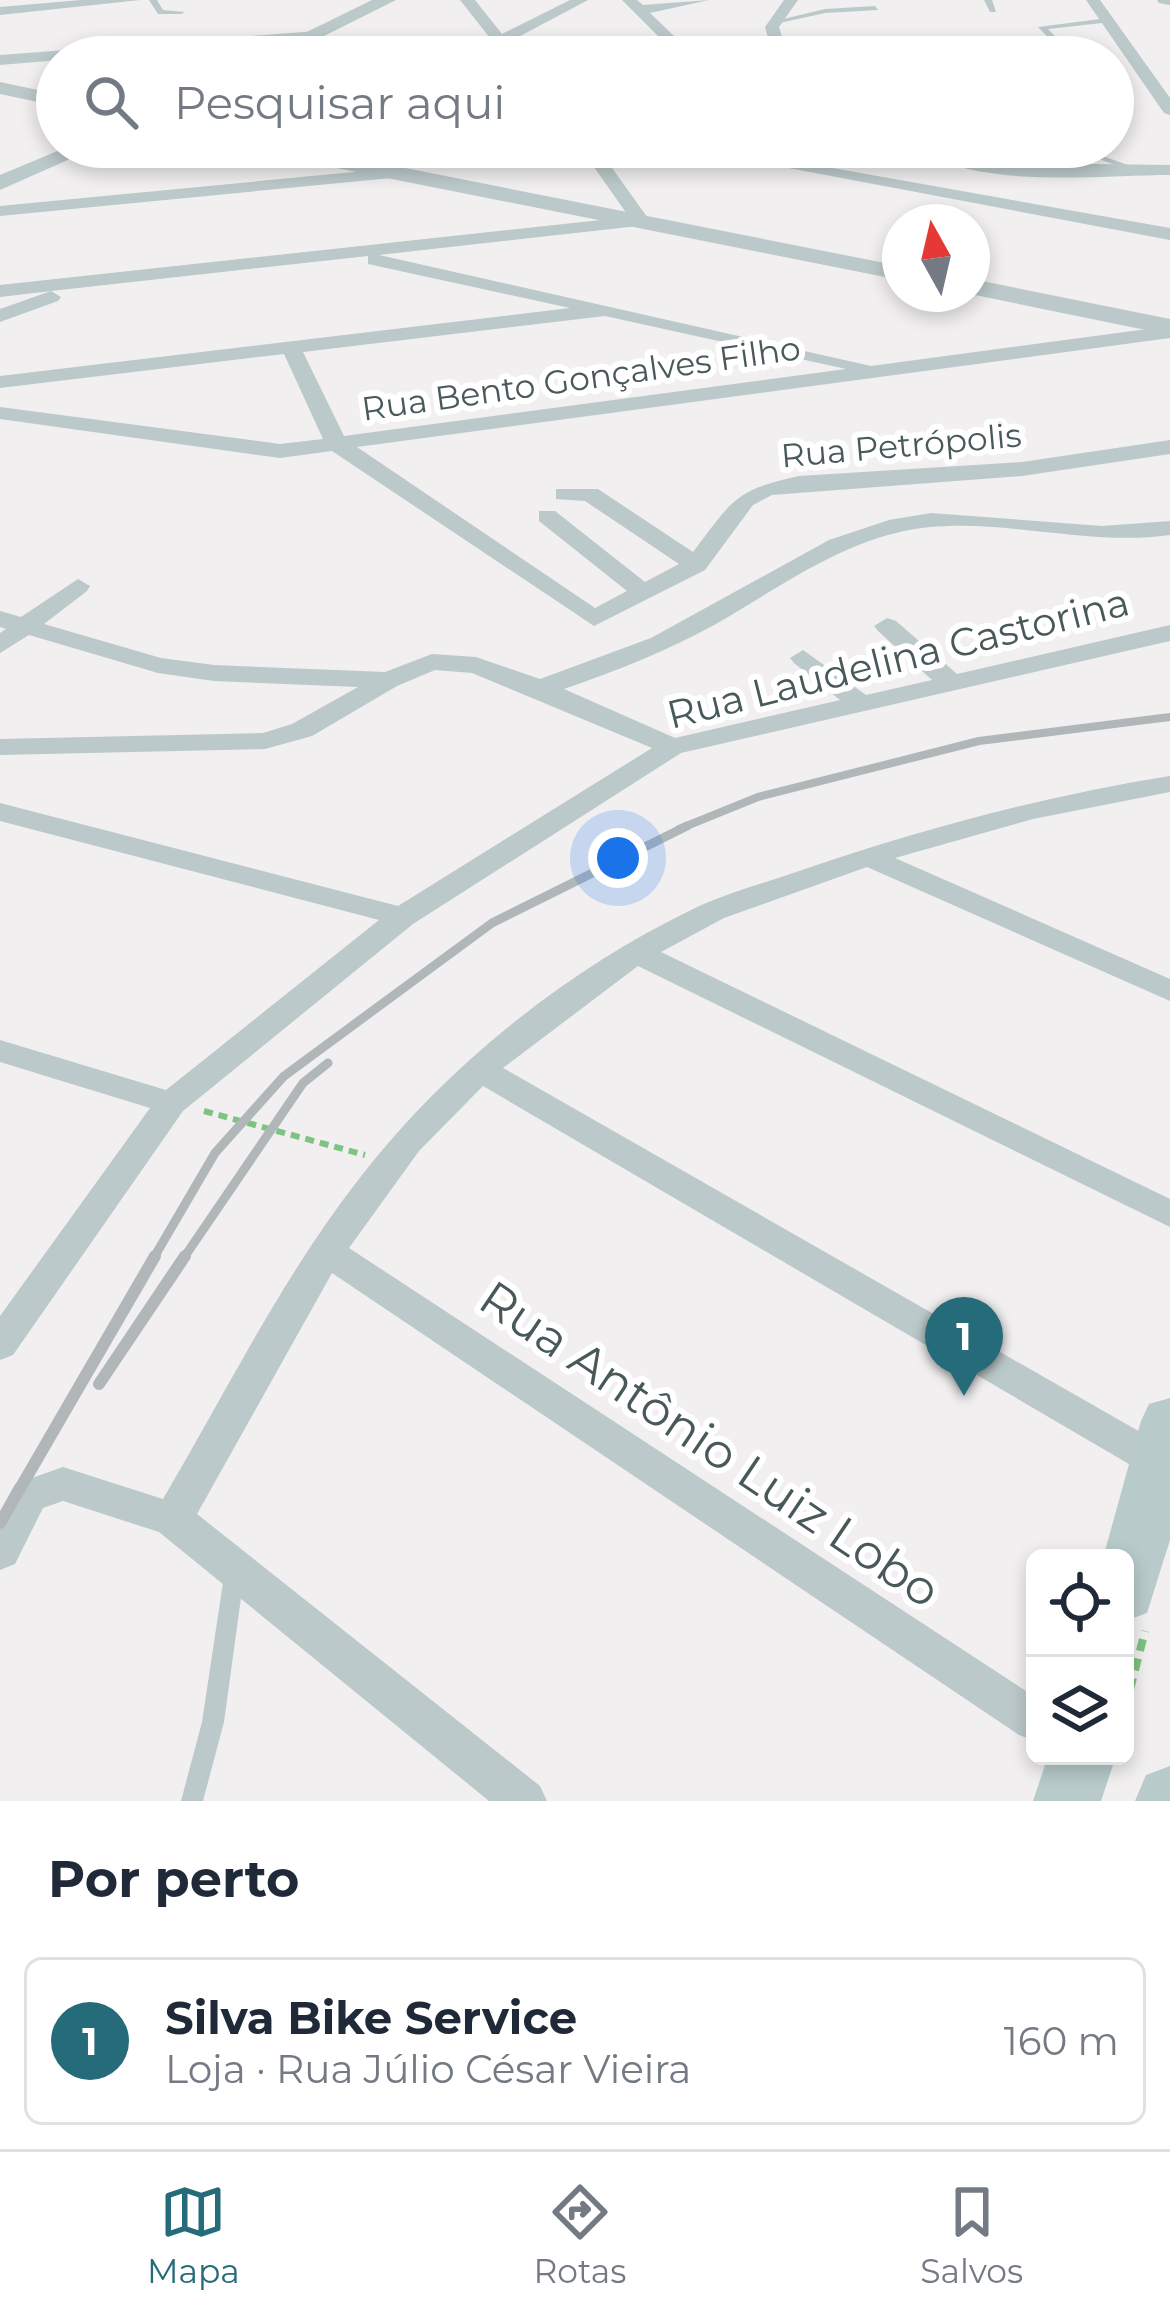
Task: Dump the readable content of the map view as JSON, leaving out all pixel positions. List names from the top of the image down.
{
  "streets": {
    "street": [
      "Rua Bento Gonçalves Filho",
      "Rua Petrópolis",
      "Rua Laudelina Castorina",
      "Rua Antônio Luiz Lobo"
    ]
  },
  "crossings": [
    ["Rua Bento Gonçalves Filho", "Rua Petrópolis"]
  ],
  "north": "top",
  "page": {
    "search": "Pesquisar aqui",
    "pins": "1",
    "heading": "Por perto",
    "list": [
      {
        "mark": "1",
        "name": "Silva Bike Service",
        "note": "Loja · Rua Júlio César Vieira",
        "value": "160 m"
      }
    ],
    "nav": ["Mapa", "Rotas", "Salvos"]
  }
}
